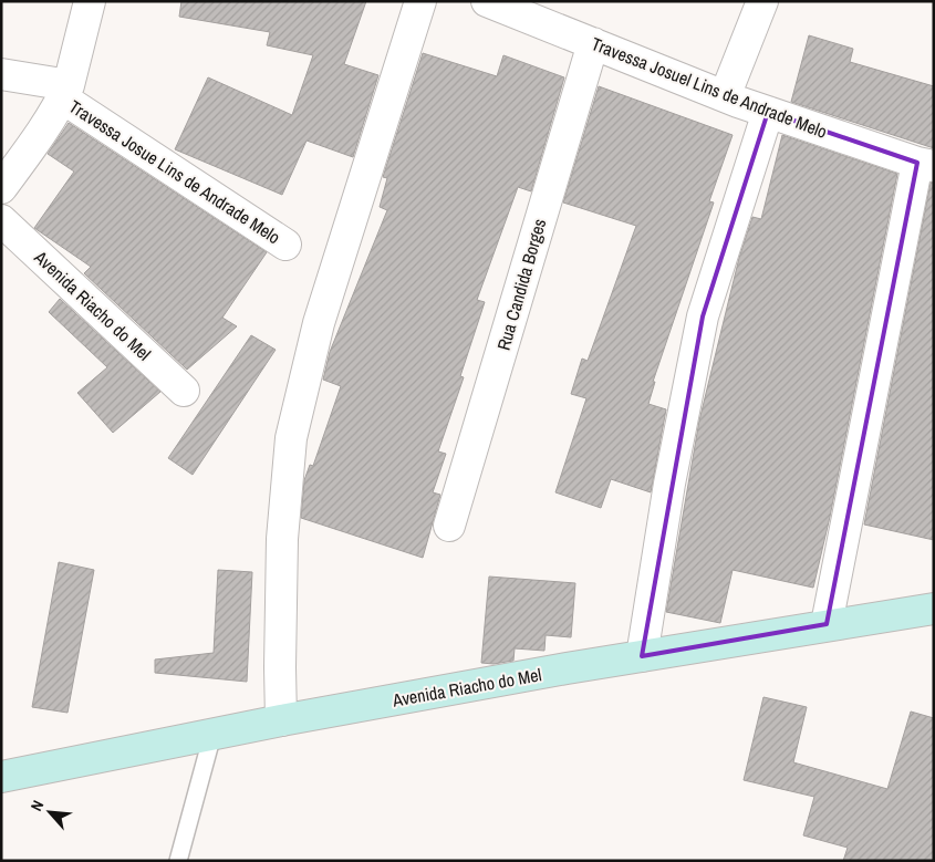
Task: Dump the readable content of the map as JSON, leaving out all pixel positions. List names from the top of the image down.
{
  "streets": {
    "street": [
      "Travessa Josuel Lins de Andrade Melo",
      "Travessa Josue Lins de Andrade Melo",
      "Rua Candida Borges",
      "Avenida Riacho do Mel"
    ]
  },
  "crossings": [
    ["Travessa Josuel Lins de Andrade Melo", "Rua Candida Borges"]
  ],
  "north": "top left"
}
